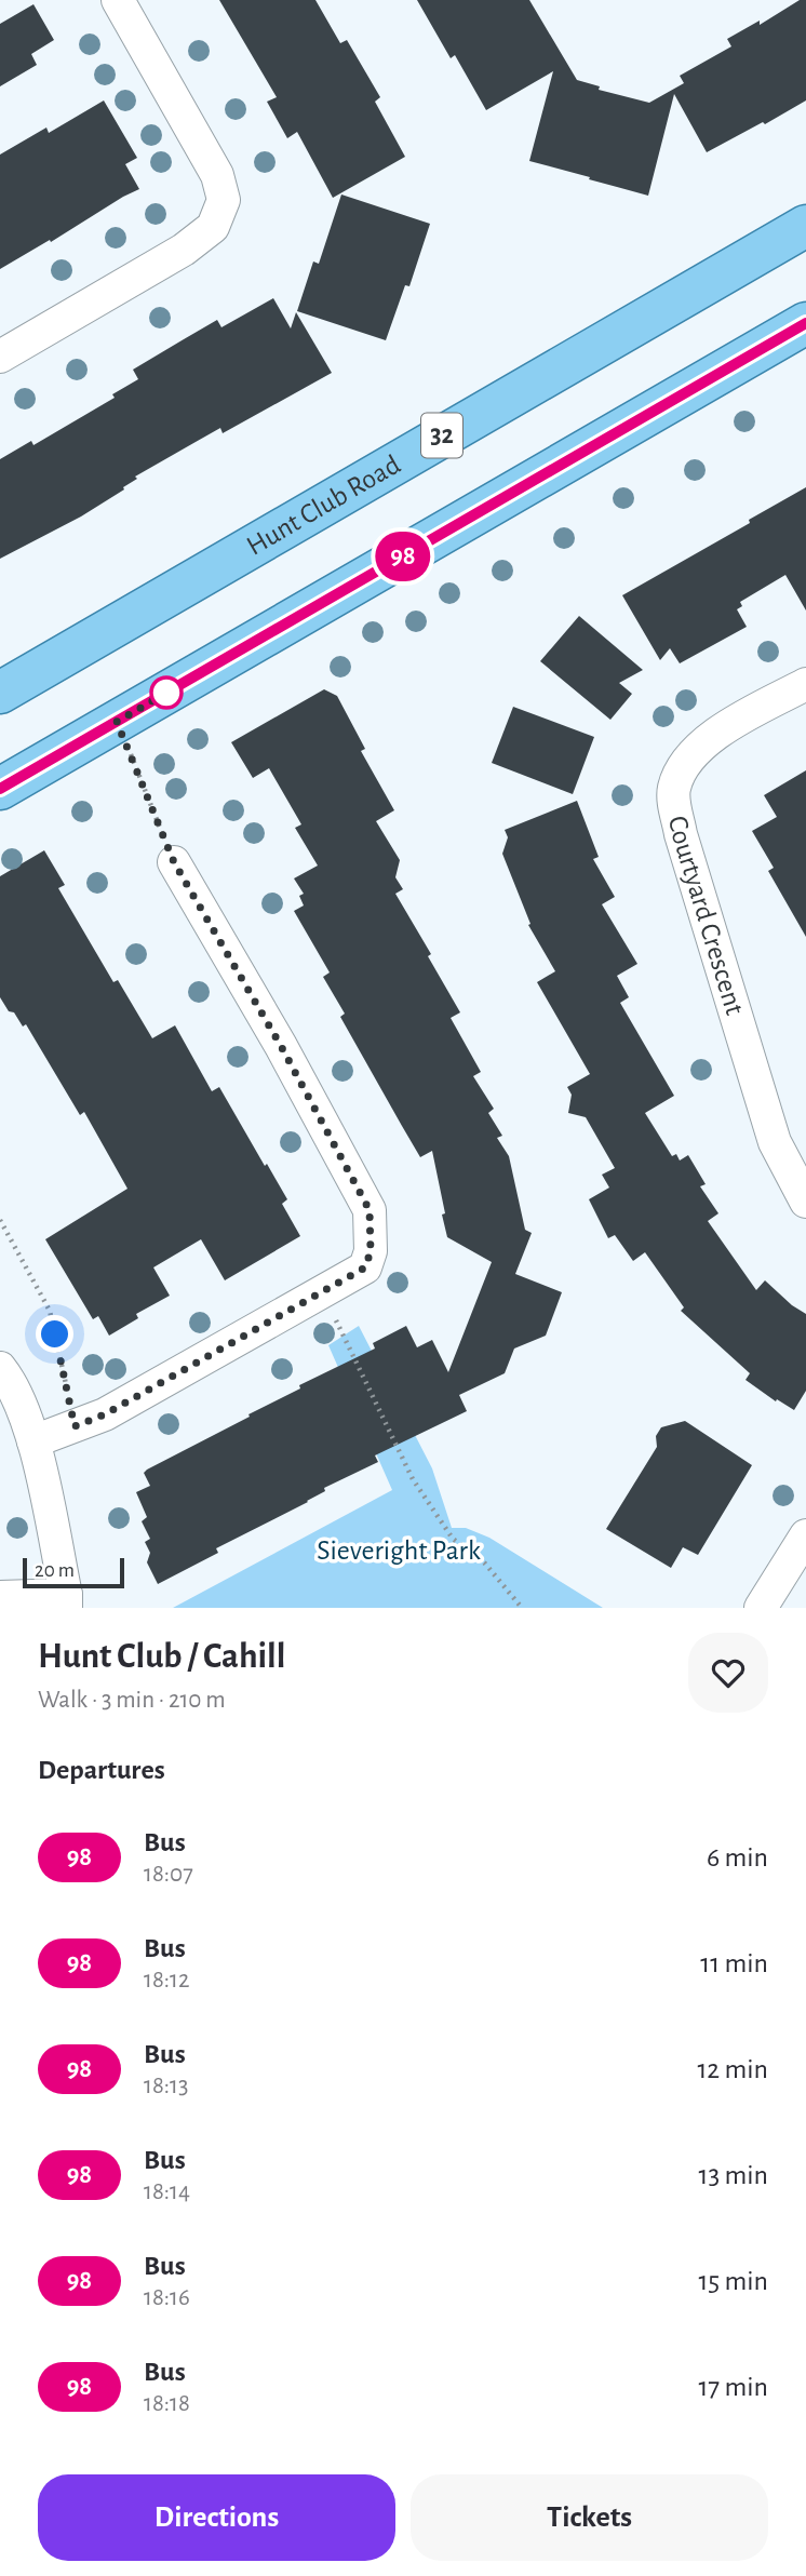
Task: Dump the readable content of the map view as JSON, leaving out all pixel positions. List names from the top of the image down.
{
  "streets": {
    "main road": ["32", "Hunt Club Road"],
    "street": ["Courtyard Crescent"]
  },
  "parks": ["Sieveright Park"],
  "lines": ["bus line 98"],
  "scale_bar": "20 m",
  "page": {
    "on_map": "98",
    "scale": "20 m",
    "heading": [
      ["Hunt Club / Cahill", "Walk · 3 min · 210 m"],
      "Departures"
    ],
    "list": [
      {
        "mark": "98",
        "name": "Bus",
        "note": "18:07",
        "value": "6 min"
      },
      {
        "mark": "98",
        "name": "Bus",
        "note": "18:12",
        "value": "11 min"
      },
      {
        "mark": "98",
        "name": "Bus",
        "note": "18:13",
        "value": "12 min"
      },
      {
        "mark": "98",
        "name": "Bus",
        "note": "18:14",
        "value": "13 min"
      },
      {
        "mark": "98",
        "name": "Bus",
        "note": "18:16",
        "value": "15 min"
      },
      {
        "mark": "98",
        "name": "Bus",
        "note": "18:18",
        "value": "17 min"
      }
    ],
    "buttons": ["Directions", "Tickets"]
  }
}
